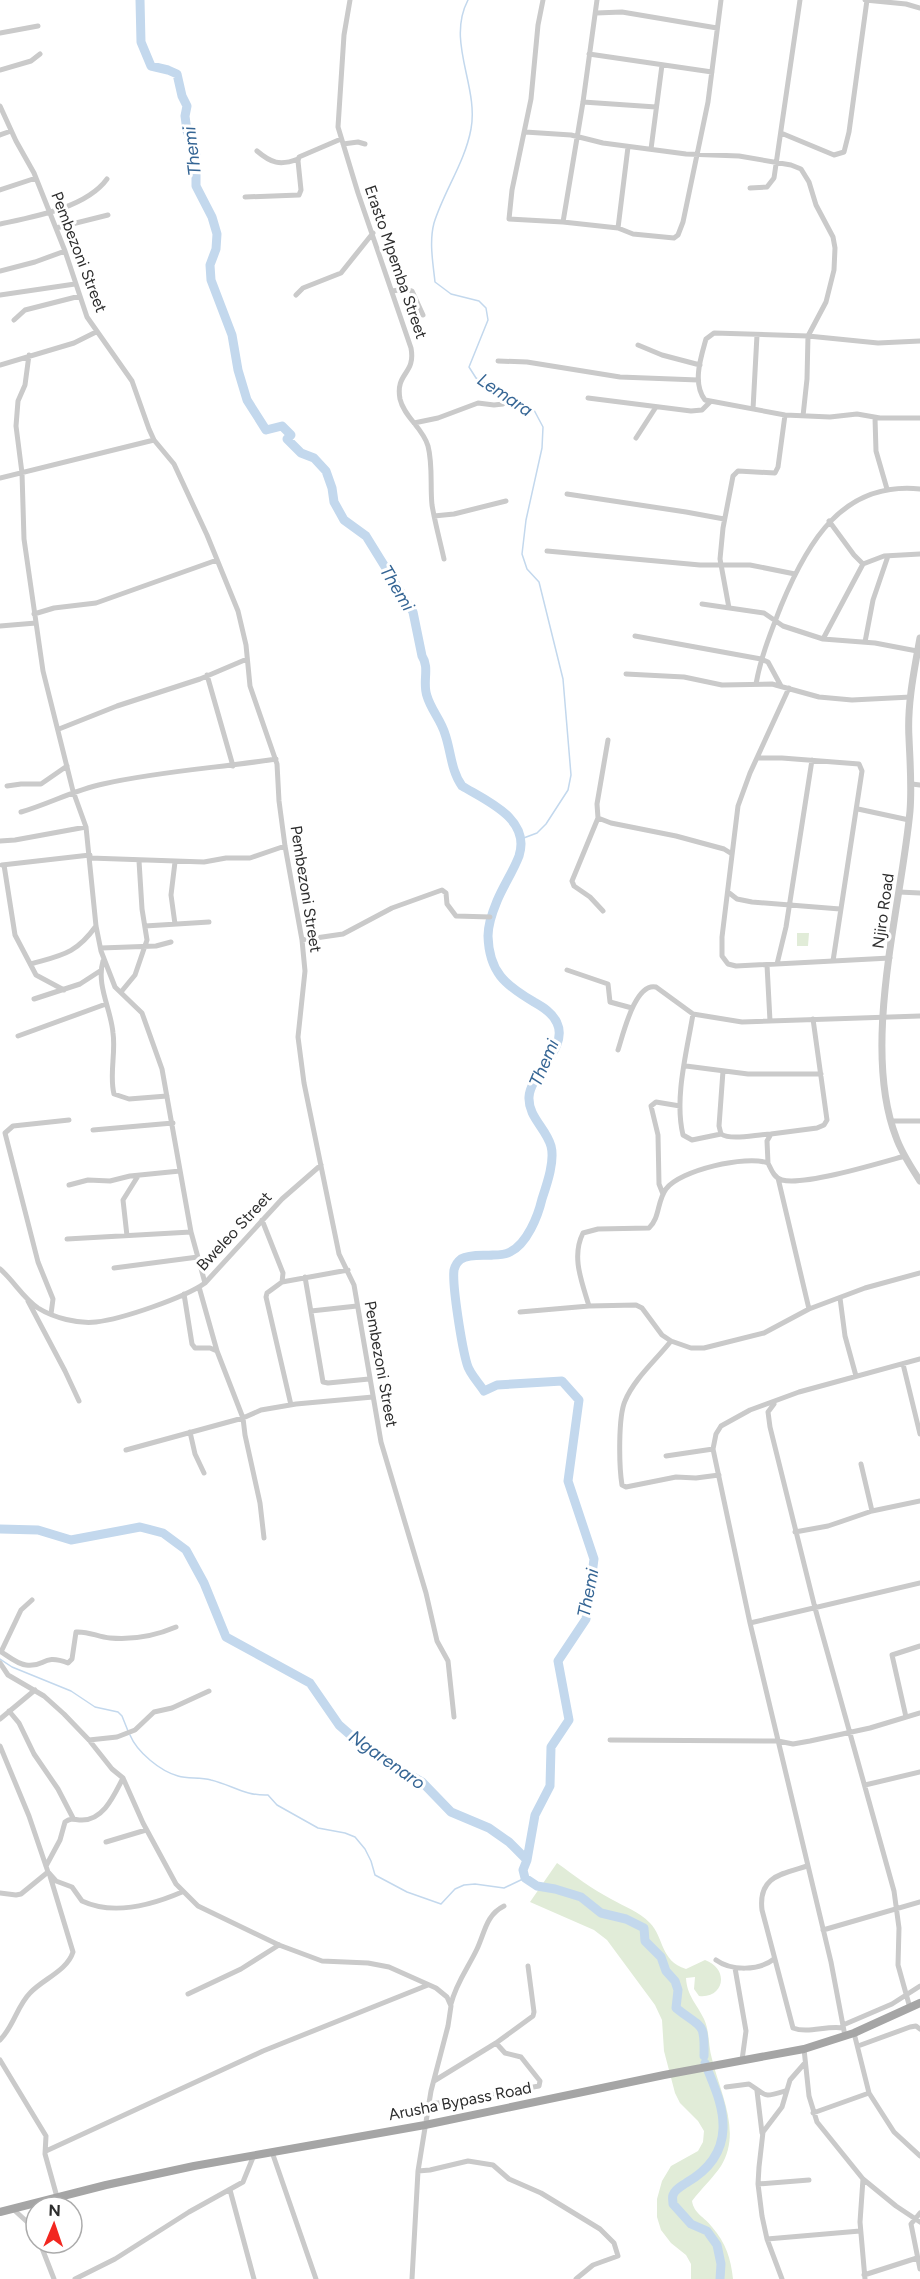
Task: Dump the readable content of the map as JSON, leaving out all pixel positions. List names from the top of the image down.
{
  "streets": {
    "main road": ["Arusha Bypass Road"],
    "street": [
      "Pembezoni Street",
      "Erasto Mpemba Street",
      "Njiro Road",
      "Bweleo Street"
    ]
  },
  "crossings": [
    ["Pembezoni Street", "Bweleo Street"]
  ],
  "water": ["Themi", "Lemara", "Ngarenaro"],
  "north": "top"
}
